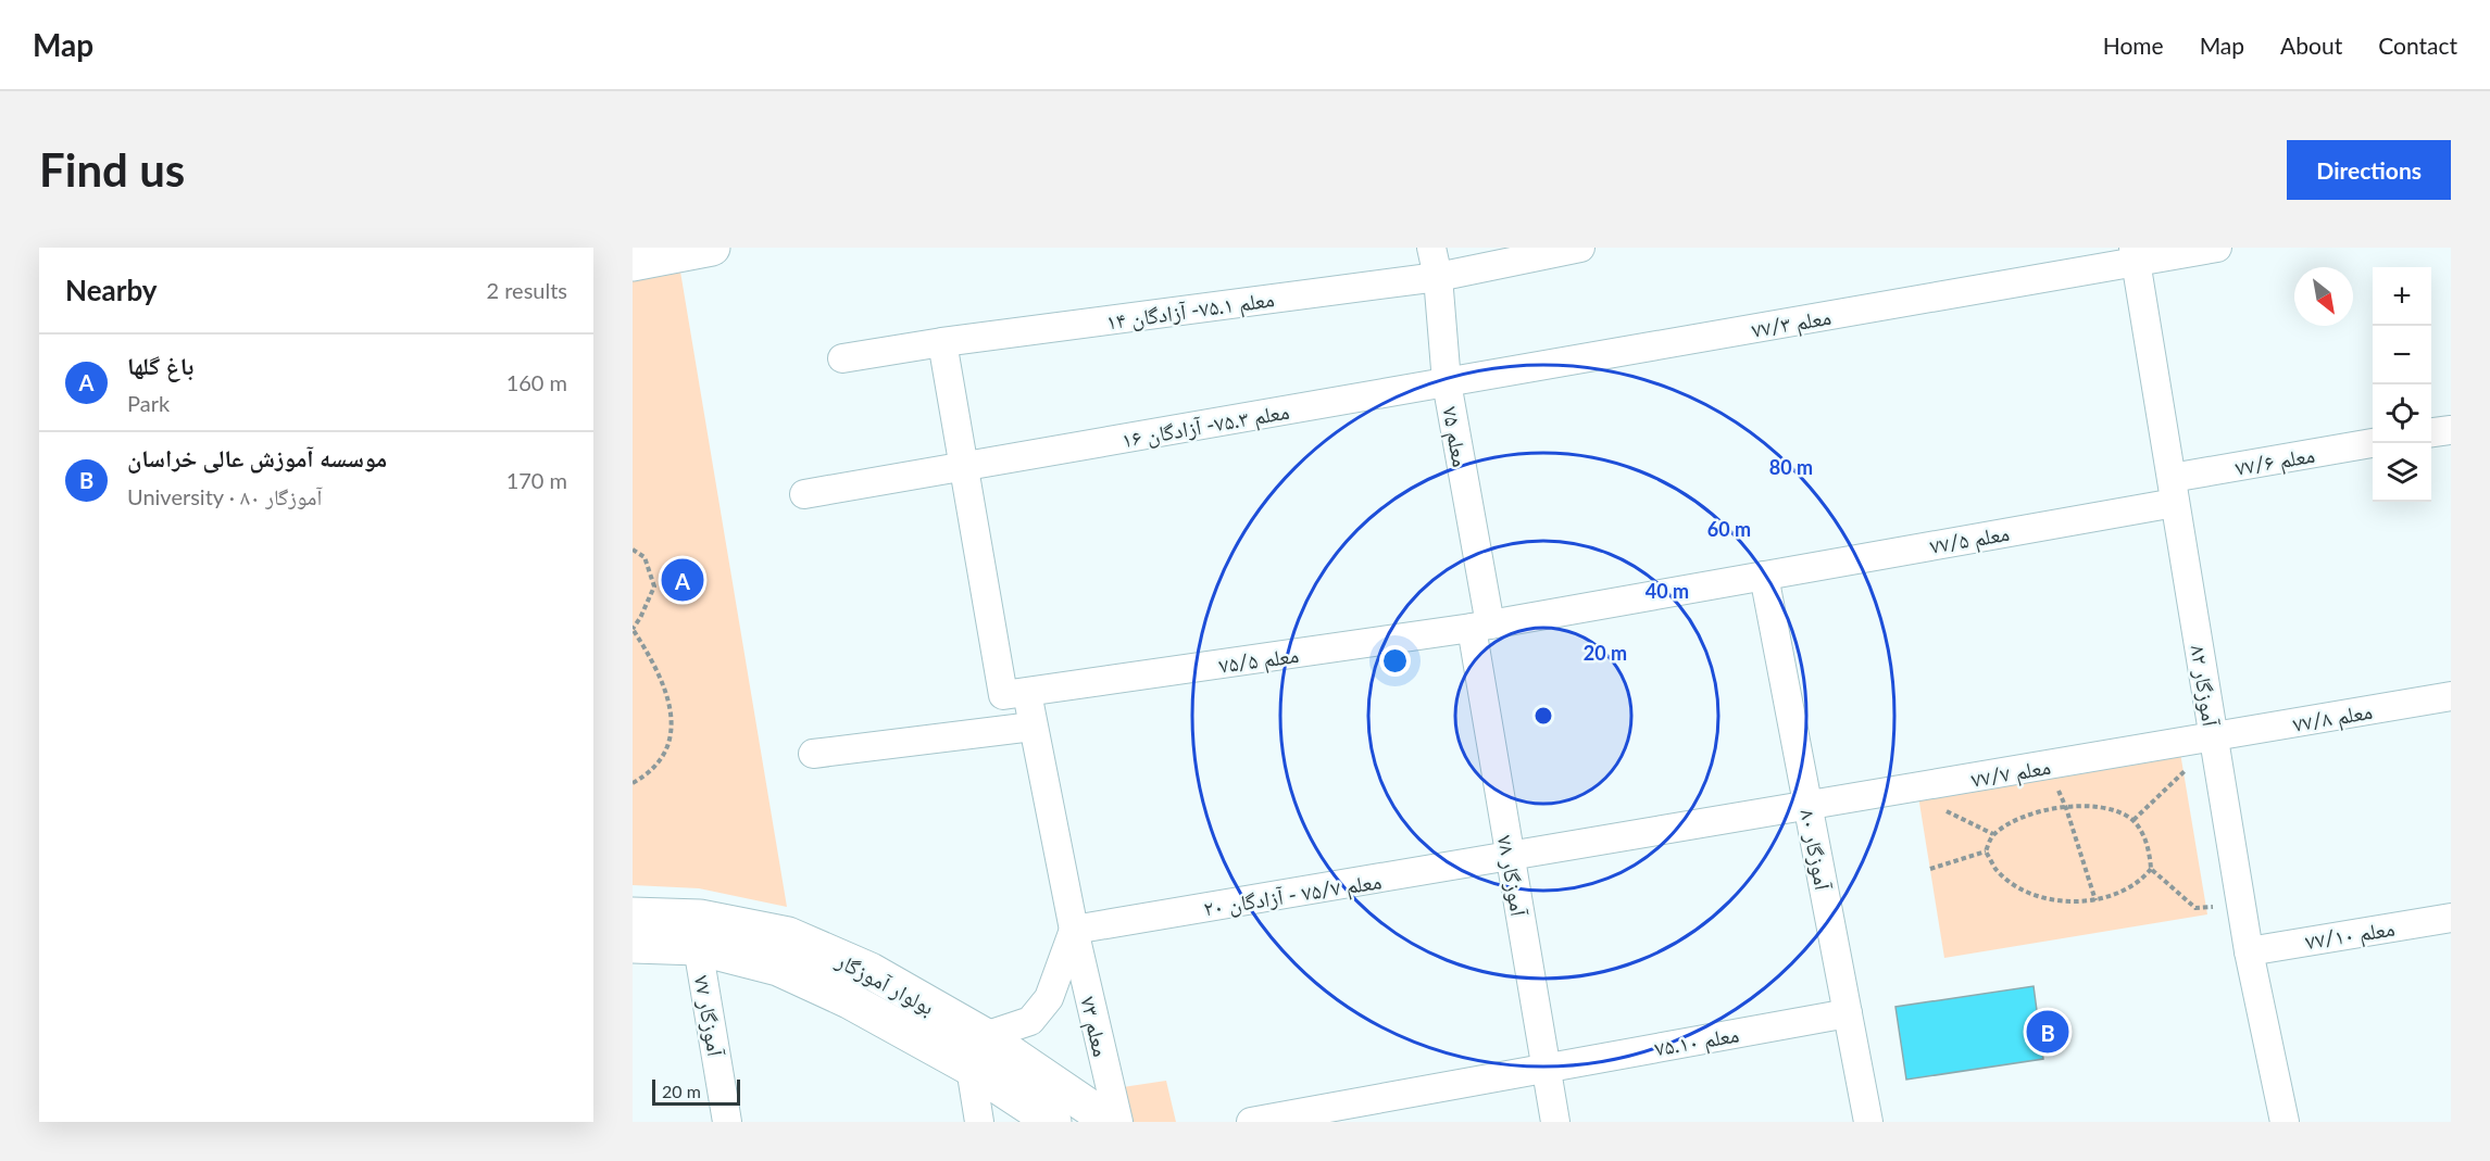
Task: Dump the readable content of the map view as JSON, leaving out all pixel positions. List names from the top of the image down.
{
  "streets": {
    "main road": ["بولوار آموزگار"],
    "street": [
      "معلم ۷۵.۱- آزادگان ۱۴",
      "معلم ۷۷/۳",
      "معلم ۷۵.۳- آزادگان ۱۶",
      "معلم ۷۵",
      "معلم ۷۷/۶",
      "معلم ۷۷/۵",
      "معلم ۷۵/۵",
      "آموزگار ۸۲",
      "معلم ۷۷/۸",
      "معلم ۷۷/۷",
      "آموزگار ۸۰",
      "آموزگار ۷۸",
      "معلم ۷۵/۷ - آزادگان ۲۰",
      "معلم ۷۷/۱۰",
      "۷۷ آموزگار",
      "معلم ۷۳",
      "معلم ۷۵.۱۰"
    ]
  },
  "crossings": [
    ["معلم ۷۵.۱- آزادگان ۱۴", "معلم ۷۵"],
    ["معلم ۷۷/۳", "معلم ۷۵.۳- آزادگان ۱۶"],
    ["معلم ۷۷/۳", "معلم ۷۵"],
    ["معلم ۷۷/۳", "آموزگار ۸۲"],
    ["معلم ۷۵.۳- آزادگان ۱۶", "معلم ۷۵"],
    ["معلم ۷۵", "معلم ۷۷/۵"],
    ["معلم ۷۵", "معلم ۷۵/۵"],
    ["معلم ۷۵", "آموزگار ۷۸"],
    ["معلم ۷۷/۶", "معلم ۷۷/۵"],
    ["معلم ۷۷/۶", "آموزگار ۸۲"],
    ["معلم ۷۷/۵", "معلم ۷۵/۵"],
    ["معلم ۷۷/۵", "آموزگار ۸۲"],
    ["معلم ۷۷/۵", "آموزگار ۸۰"],
    ["معلم ۷۷/۵", "آموزگار ۷۸"],
    ["معلم ۷۵/۵", "آموزگار ۷۸"],
    ["معلم ۷۵/۵", "معلم ۷۳"],
    ["آموزگار ۸۲", "معلم ۷۷/۸"],
    ["آموزگار ۸۲", "معلم ۷۷/۷"],
    ["آموزگار ۸۲", "معلم ۷۷/۱۰"],
    ["معلم ۷۷/۸", "معلم ۷۷/۷"],
    ["معلم ۷۷/۷", "آموزگار ۸۰"],
    ["معلم ۷۷/۷", "معلم ۷۵/۷ - آزادگان ۲۰"],
    ["آموزگار ۸۰", "معلم ۷۵/۷ - آزادگان ۲۰"],
    ["آموزگار ۸۰", "معلم ۷۵.۱۰"],
    ["آموزگار ۷۸", "معلم ۷۵/۷ - آزادگان ۲۰"],
    ["آموزگار ۷۸", "معلم ۷۵.۱۰"],
    ["معلم ۷۵/۷ - آزادگان ۲۰", "معلم ۷۳"],
    ["بولوار آموزگار", "۷۷ آموزگار"]
  ],
  "scale_bar": "20 m",
  "north": "bottom right",
  "page": {
    "header": "Map",
    "nav": [
      "Home",
      "Map",
      "About",
      "Contact"
    ],
    "buttons": "Directions",
    "title": "Find us",
    "heading": ["Nearby", "2 results"],
    "map_buttons": ["+", "−"],
    "list": [
      {
        "mark": "A",
        "name": "باغ گلها",
        "note": "Park",
        "value": "160 m"
      },
      {
        "mark": "B",
        "name": "موسسه آموزش عالی خراسان",
        "note": "University · آموزگار ۸۰",
        "value": "170 m"
      }
    ],
    "pins": ["A", "B"],
    "scale": "20 m"
  },
  "rings": [
    "80 m",
    "60 m",
    "40 m",
    "20 m"
  ]
}
